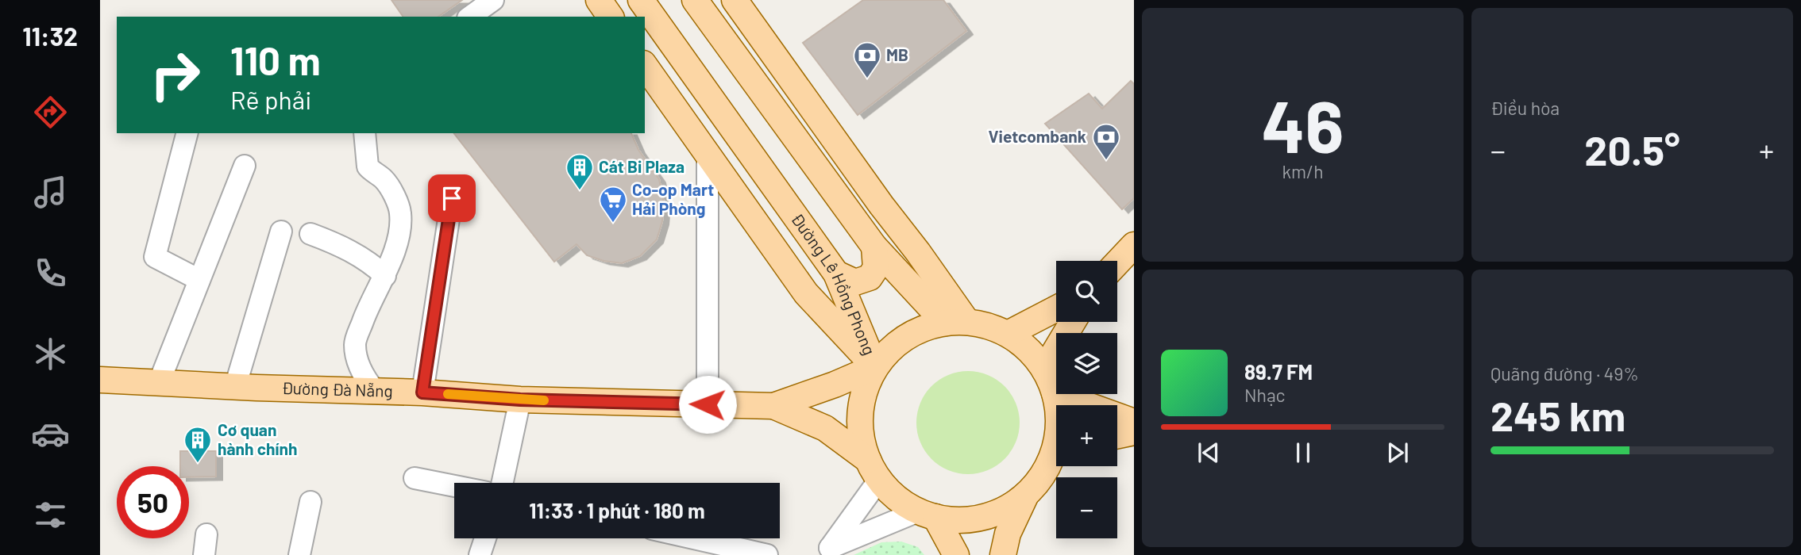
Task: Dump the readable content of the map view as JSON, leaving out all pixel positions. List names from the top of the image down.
{
  "streets": {
    "main road": ["Đường Lê Hồng Phong", "Đường Đà Nẵng"]
  },
  "crossings": [
    ["Đường Lê Hồng Phong", "Đường Đà Nẵng"]
  ],
  "places": {
    "bank": ["MB", "Vietcombank"],
    "building": ["Cát Bi Plaza", "Cơ quan hành chính"],
    "supermarket": ["Co-op Mart Hải Phòng"]
  },
  "page": {
    "tabs": "11:32",
    "tile": [
      ["46", "km/h"],
      "Điều hòa",
      ["Quãng đường · 49%", "245 km"]
    ],
    "turn": ["110 m", "Rẽ phải"],
    "heat": ["−", "20.5°", "+"],
    "map_buttons": ["+", "−"],
    "song": ["89.7 FM", "Nhạc"],
    "limit": "50",
    "trip": "11:33 · 1 phút · 180 m"
  }
}
